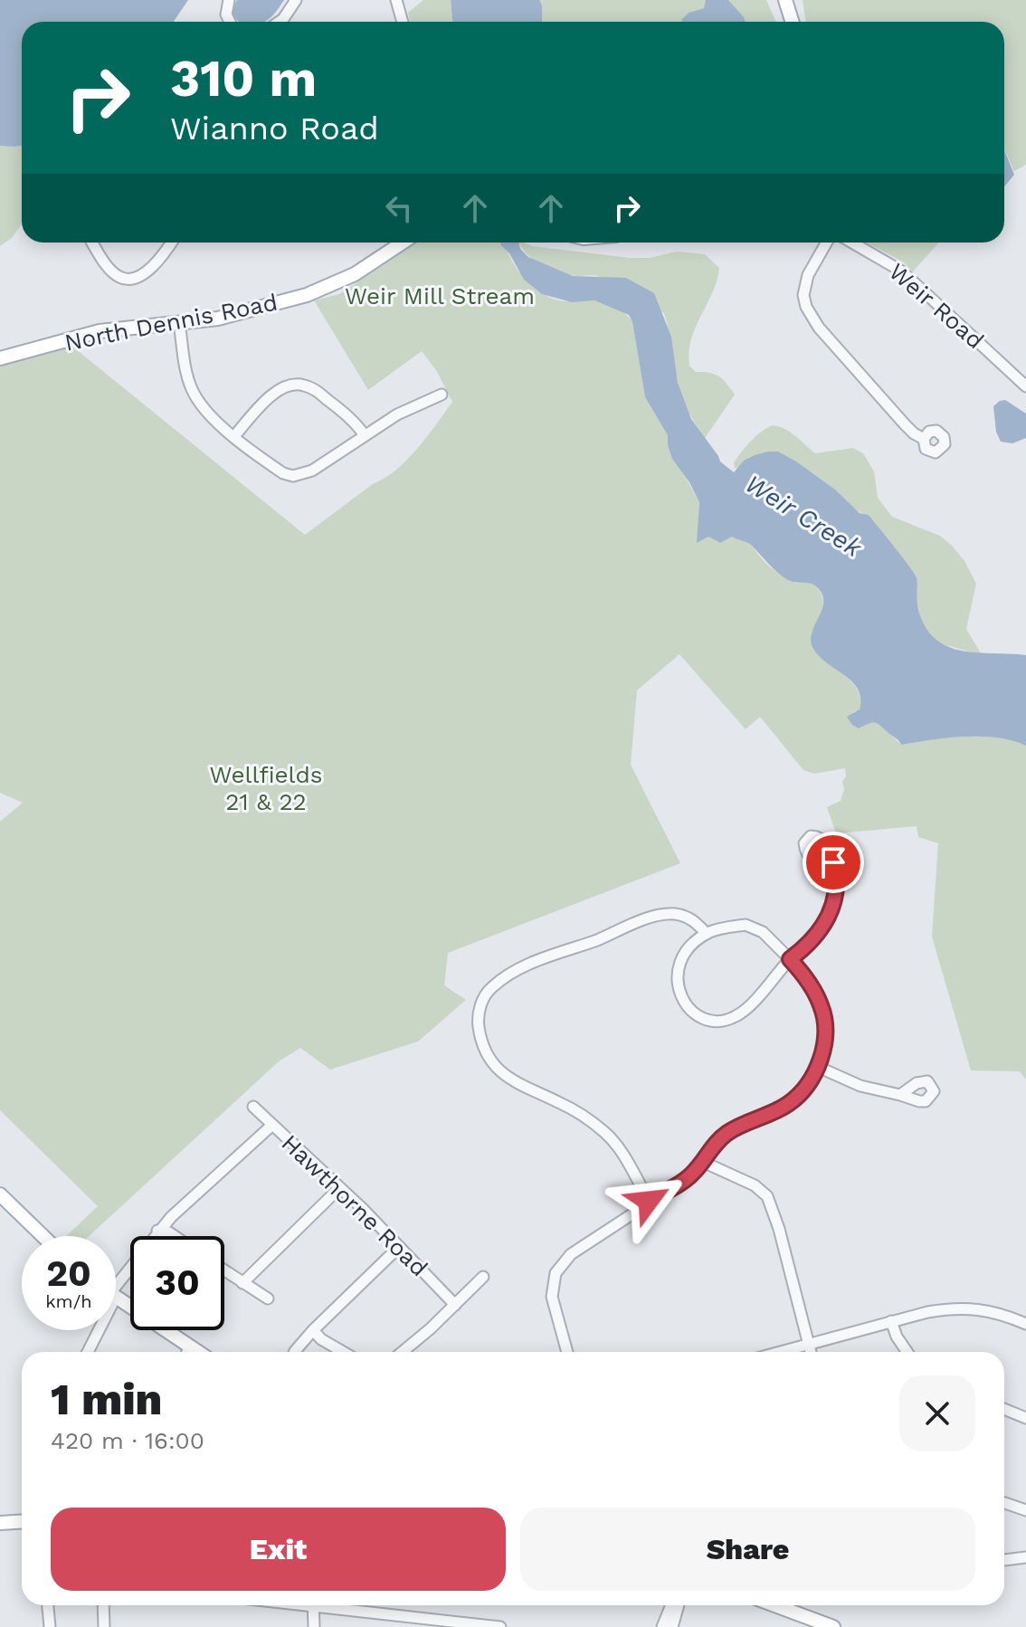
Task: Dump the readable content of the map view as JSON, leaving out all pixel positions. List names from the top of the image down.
{
  "streets": {
    "main road": ["North Dennis Road"],
    "street": ["Weir Road", "Hawthorne Road"]
  },
  "water": ["Weir Creek"],
  "parks": ["Weir Mill Stream", "Wellfields 21 & 22"],
  "page": {
    "turn": ["310 m", "Wianno Road"],
    "speed": "20 km/h",
    "limit": "30",
    "heading": ["1 min", "420 m · 16:00"],
    "buttons": ["Exit", "Share"]
  }
}
